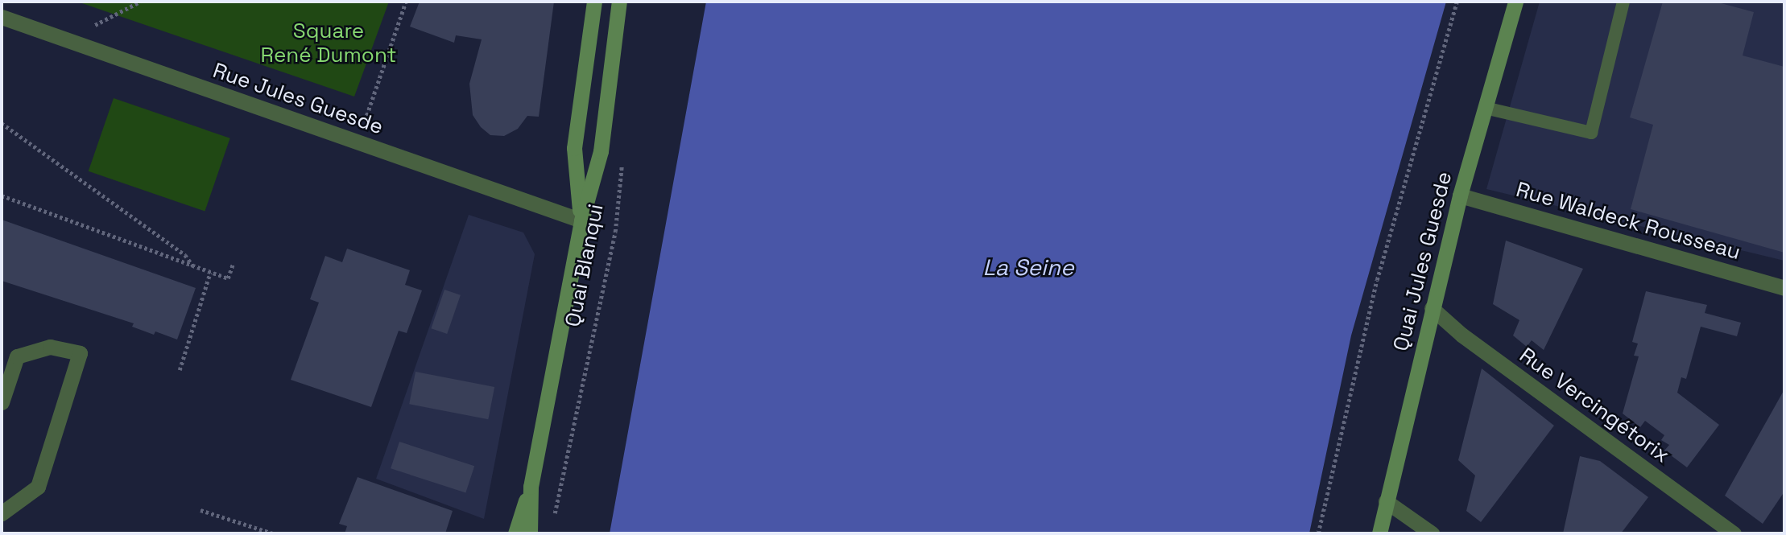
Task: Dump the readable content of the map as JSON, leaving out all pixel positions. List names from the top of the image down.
{
  "streets": {
    "main road": ["Quai Jules Guesde", "Quai Blanqui"],
    "street": ["Rue Jules Guesde", "Rue Waldeck Rousseau", "Rue Vercingétorix"]
  },
  "crossings": [
    ["Rue Jules Guesde", "Quai Blanqui"],
    ["Rue Waldeck Rousseau", "Quai Jules Guesde"],
    ["Quai Jules Guesde", "Rue Vercingétorix"]
  ],
  "water": ["La Seine"],
  "parks": ["Square René Dumont"]
}
